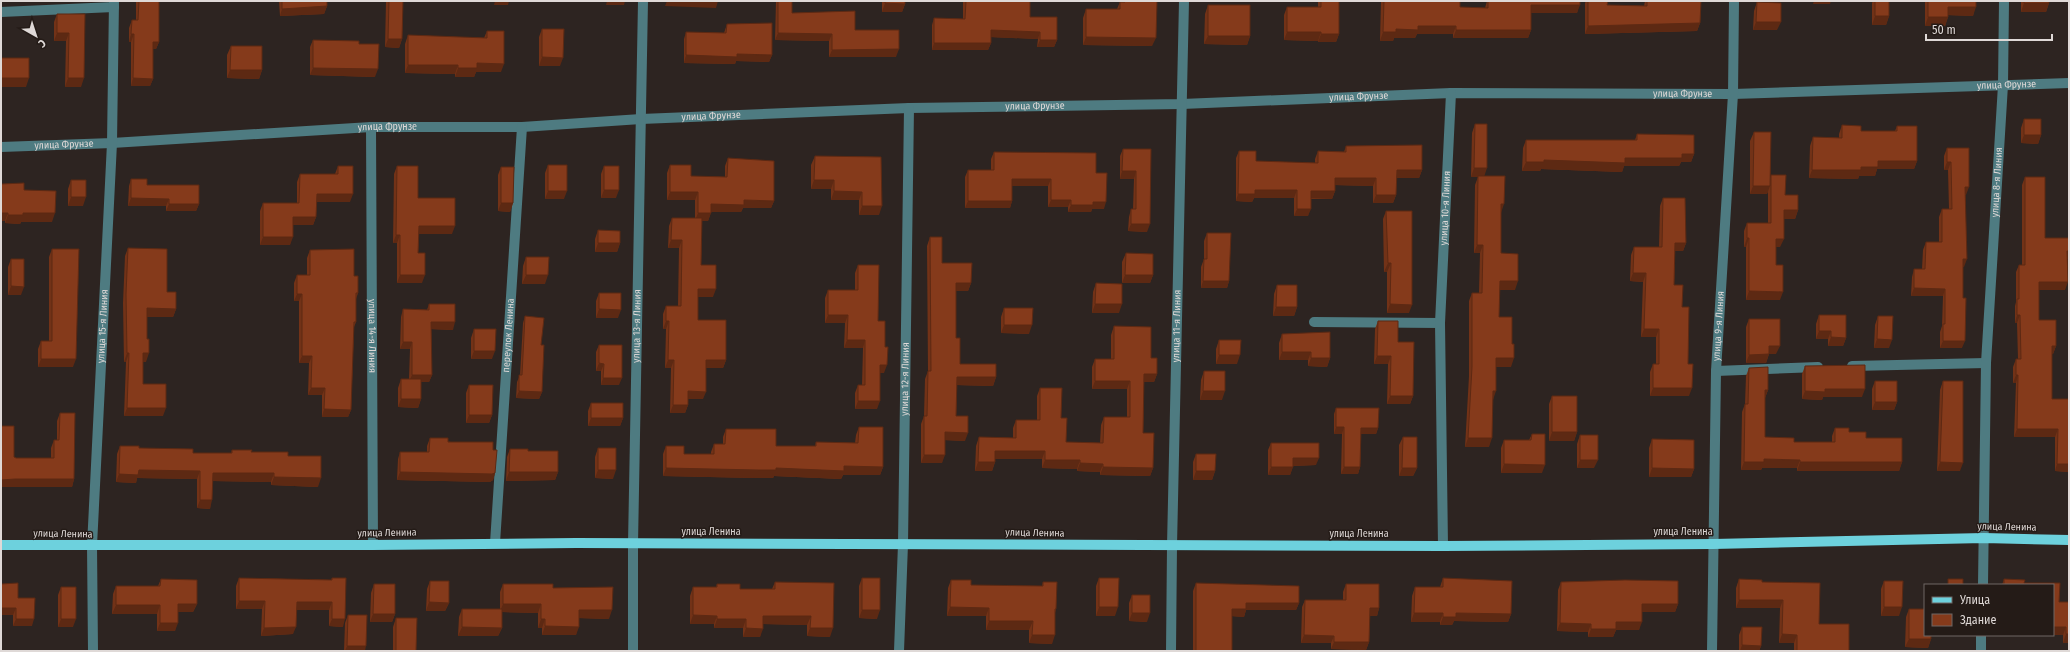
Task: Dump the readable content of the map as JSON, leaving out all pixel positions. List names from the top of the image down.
{
  "streets": {
    "main road": ["улица Ленина"],
    "street": [
      "улица Фрунзе",
      "улица 8-я Линия",
      "улица 10-я Линия",
      "улица 15-я Линия",
      "улица 13-я Линия",
      "улица 11-я Линия",
      "улица 9-я Линия",
      "переулок Ленина",
      "улица 14-я Линия",
      "улица 12-я Линия"
    ]
  },
  "crossings": [
    ["улица Фрунзе", "улица 8-я Линия"],
    ["улица Фрунзе", "улица 10-я Линия"],
    ["улица Фрунзе", "улица 15-я Линия"],
    ["улица Фрунзе", "улица 13-я Линия"],
    ["улица Фрунзе", "улица 11-я Линия"],
    ["улица Фрунзе", "улица 9-я Линия"],
    ["улица Фрунзе", "переулок Ленина"],
    ["улица Фрунзе", "улица 14-я Линия"],
    ["улица Фрунзе", "улица 12-я Линия"],
    ["улица 8-я Линия", "улица Ленина"],
    ["улица 10-я Линия", "улица Ленина"],
    ["улица 15-я Линия", "улица Ленина"],
    ["улица 13-я Линия", "улица Ленина"],
    ["улица 11-я Линия", "улица Ленина"],
    ["улица 9-я Линия", "улица Ленина"],
    ["переулок Ленина", "улица Ленина"],
    ["улица 14-я Линия", "улица Ленина"],
    ["улица 12-я Линия", "улица Ленина"]
  ],
  "legend": ["Улица", "Здание"],
  "scale_bar": "50 m",
  "north": "bottom right"
}
